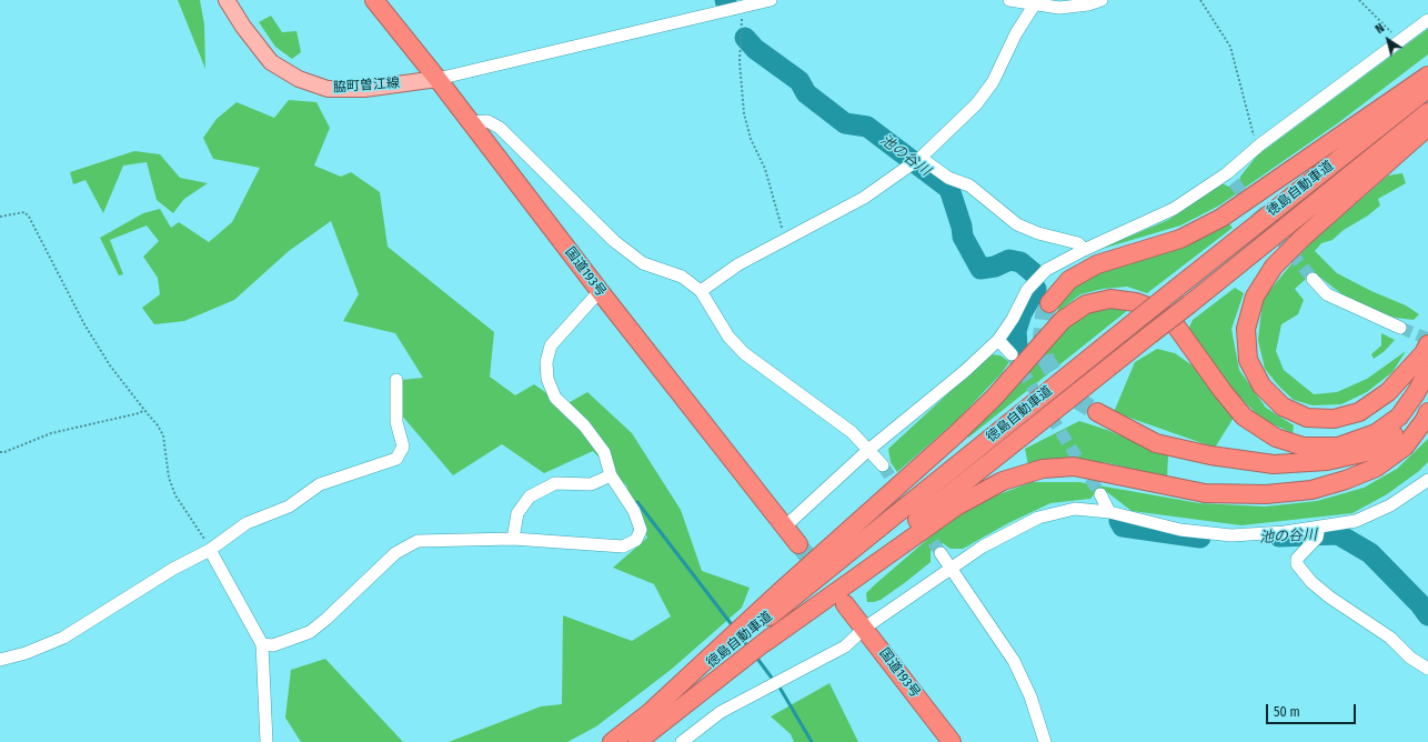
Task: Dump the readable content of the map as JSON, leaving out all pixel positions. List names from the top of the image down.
{
  "streets": {
    "highway": ["徳島自動車道", "国道193号"],
    "main road": ["脇町曽江線"]
  },
  "crossings": [
    ["脇町曽江線", "国道193号"]
  ],
  "water": ["池の谷川"],
  "scale_bar": "50 m",
  "north": "top left"
}
